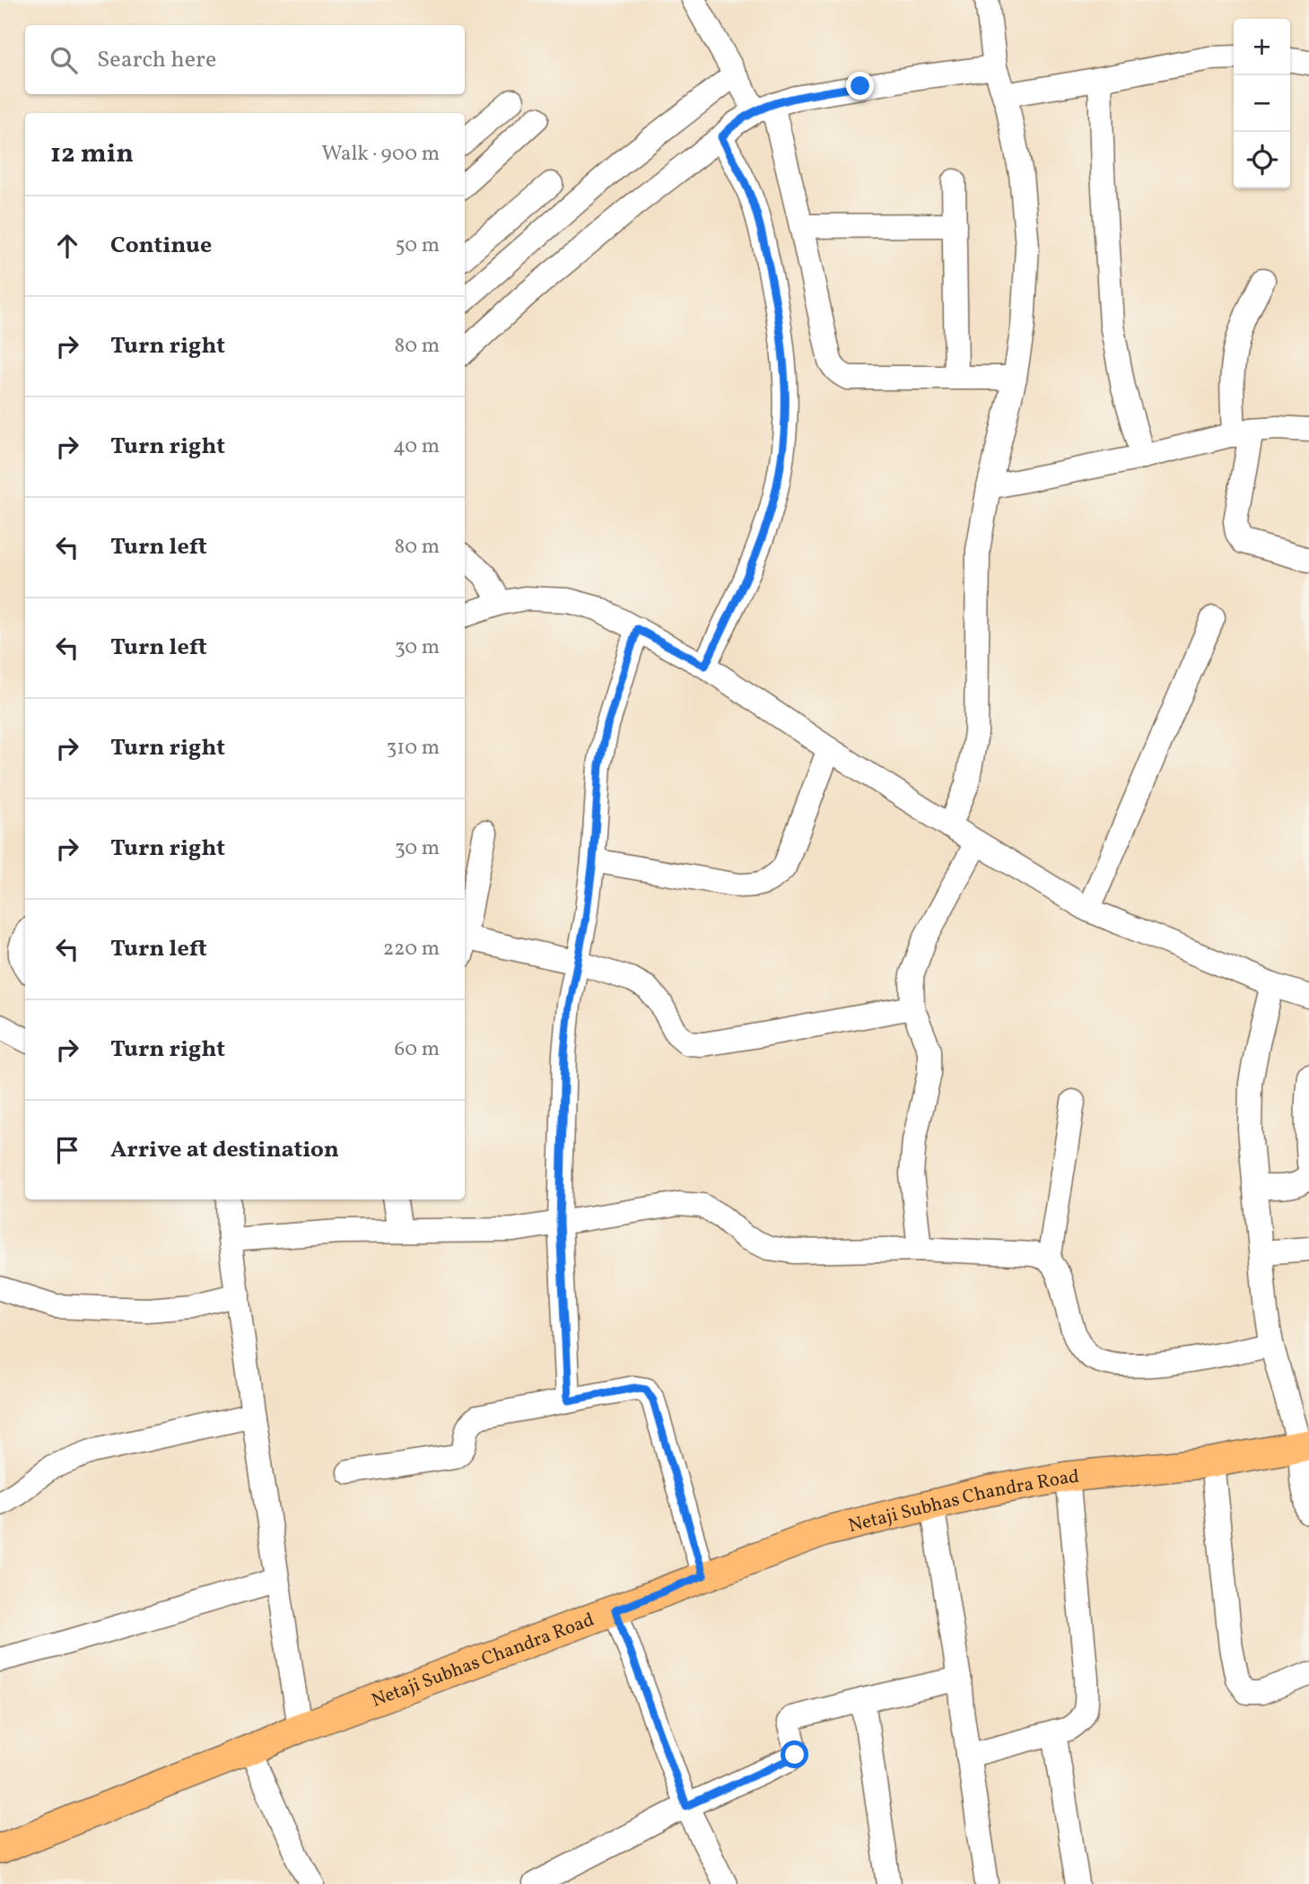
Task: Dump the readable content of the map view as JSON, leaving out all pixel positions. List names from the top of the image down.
{
  "streets": {
    "main road": ["Netaji Subhas Chandra Road"]
  },
  "page": {
    "map_buttons": ["+", "−"],
    "search": "Search here",
    "heading": ["12 min", "Walk · 900 m"],
    "list": [
      ["Continue", "50 m"],
      ["Turn right", "80 m"],
      ["Turn right", "40 m"],
      ["Turn left", "80 m"],
      ["Turn left", "30 m"],
      ["Turn right", "310 m"],
      ["Turn right", "30 m"],
      ["Turn left", "220 m"],
      ["Turn right", "60 m"],
      "Arrive at destination"
    ]
  }
}
